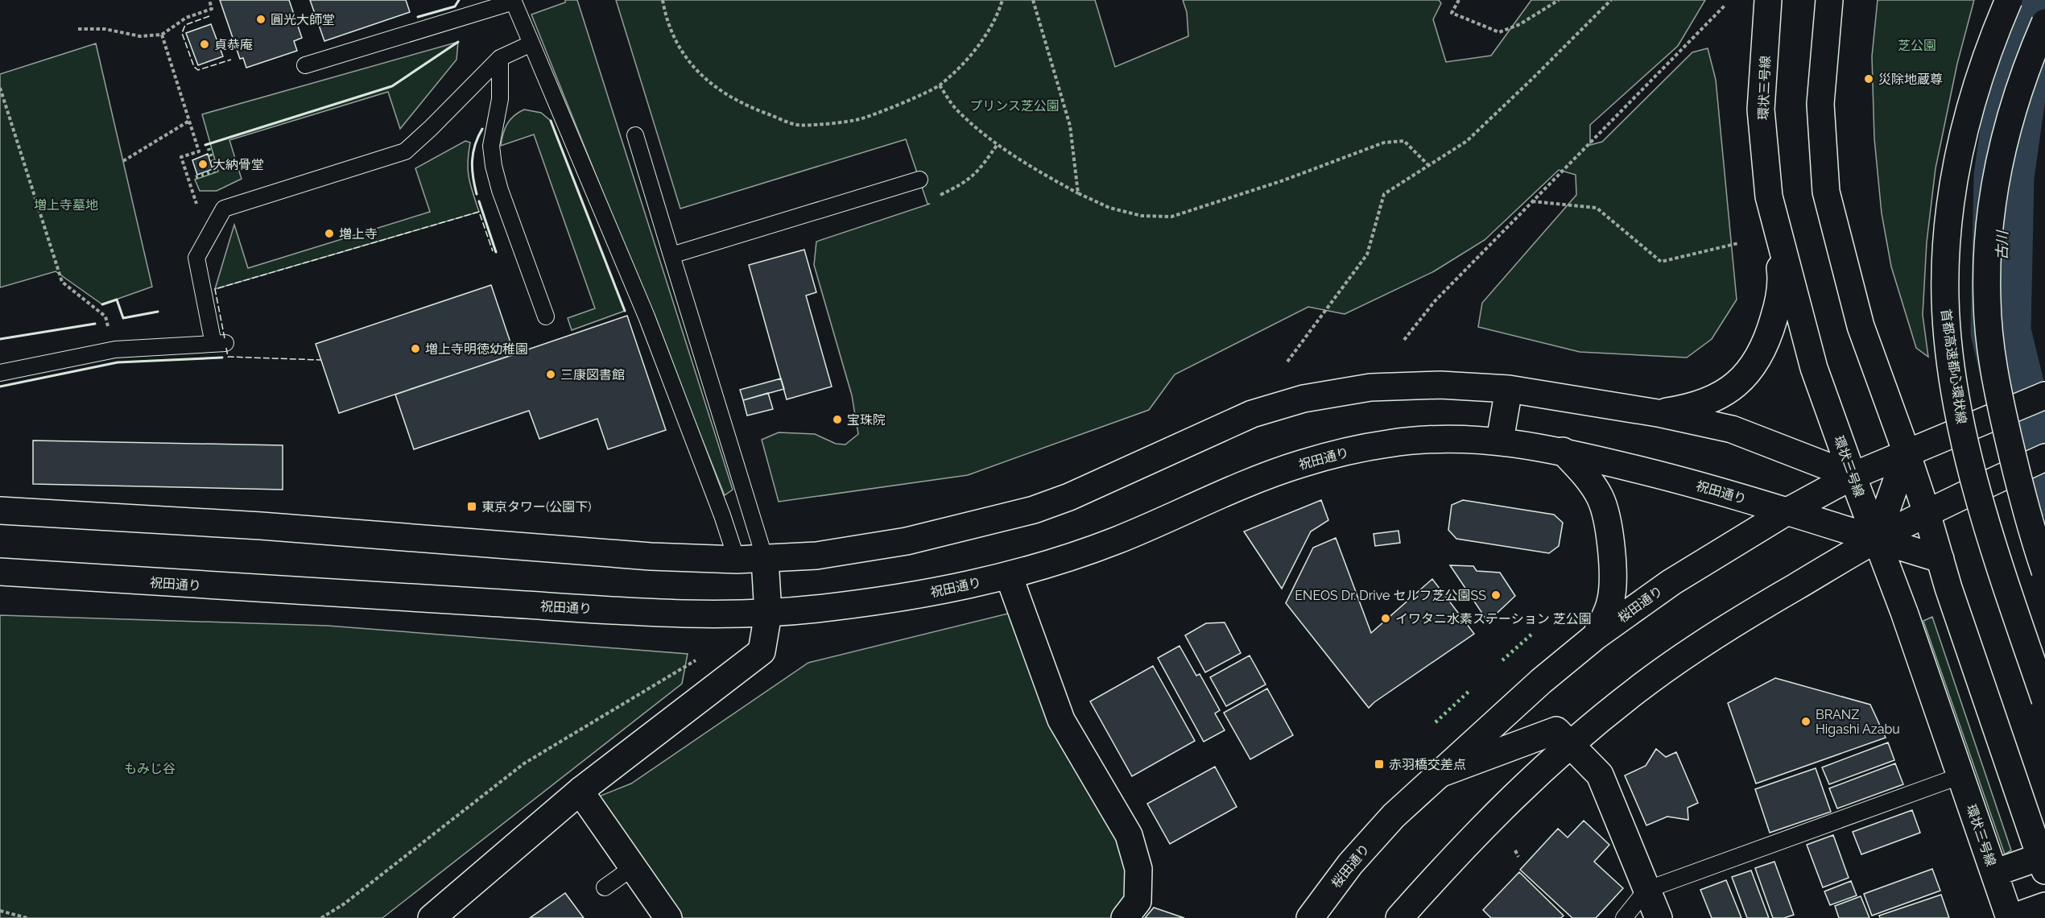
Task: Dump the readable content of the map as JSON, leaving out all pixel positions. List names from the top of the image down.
{
  "streets": {
    "main road": [
      "環状三号線",
      "首都高速都心環状線",
      "祝田通り",
      "桜田通り"
    ]
  },
  "crossings": [
    ["環状三号線", "祝田通り"],
    ["環状三号線", "桜田通り"],
    ["祝田通り", "桜田通り"]
  ],
  "water": ["古川"],
  "parks": [
    "芝公園",
    "プリンス芝公園",
    "増上寺墓地",
    "もみじ谷"
  ],
  "places": {
    "other": [
      "圓光大師堂",
      "貞恭庵",
      "災除地蔵尊",
      "大納骨堂",
      "増上寺",
      "増上寺明徳幼稚園",
      "三康図書館",
      "宝珠院",
      "ENEOS Dr. Drive セルフ芝公園SS",
      "イワタニ水素ステーション 芝公園",
      "BRANZ Higashi Azabu"
    ],
    "transit": ["東京タワー(公園下)", "赤羽橋交差点"]
  }
}
